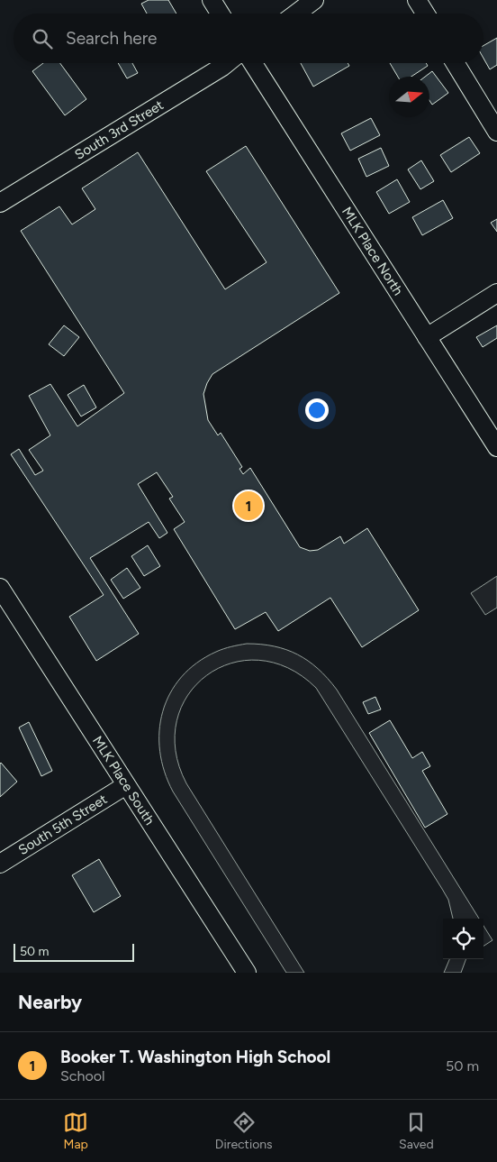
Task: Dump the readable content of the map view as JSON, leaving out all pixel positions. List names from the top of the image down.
{
  "streets": {
    "street": [
      "South 3rd Street",
      "MLK Place North",
      "MLK Place South",
      "South 5th Street"
    ]
  },
  "crossings": [
    ["MLK Place South", "South 5th Street"]
  ],
  "scale_bar": "50 m",
  "north": "right",
  "page": {
    "search": "Search here",
    "pins": "1",
    "scale": "50 m",
    "heading": "Nearby",
    "list": [
      {
        "mark": "1",
        "name": "Booker T. Washington High School",
        "note": "School",
        "value": "50 m"
      }
    ],
    "nav": ["Map", "Directions", "Saved"]
  }
}
